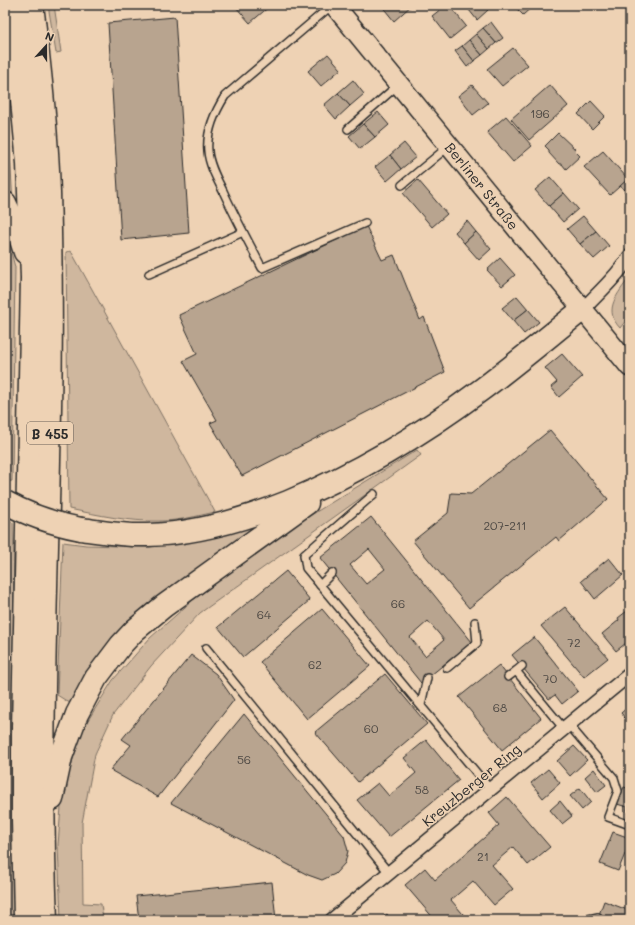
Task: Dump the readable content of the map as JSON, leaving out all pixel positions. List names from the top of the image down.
{
  "streets": {
    "highway": ["B 455"],
    "street": ["Berliner Straße", "Kreuzberger Ring"]
  },
  "house_numbers": [
    "196",
    "207-211",
    "66",
    "64",
    "72",
    "62",
    "70",
    "68",
    "60",
    "56",
    "58",
    "21"
  ],
  "north": "top"
}
